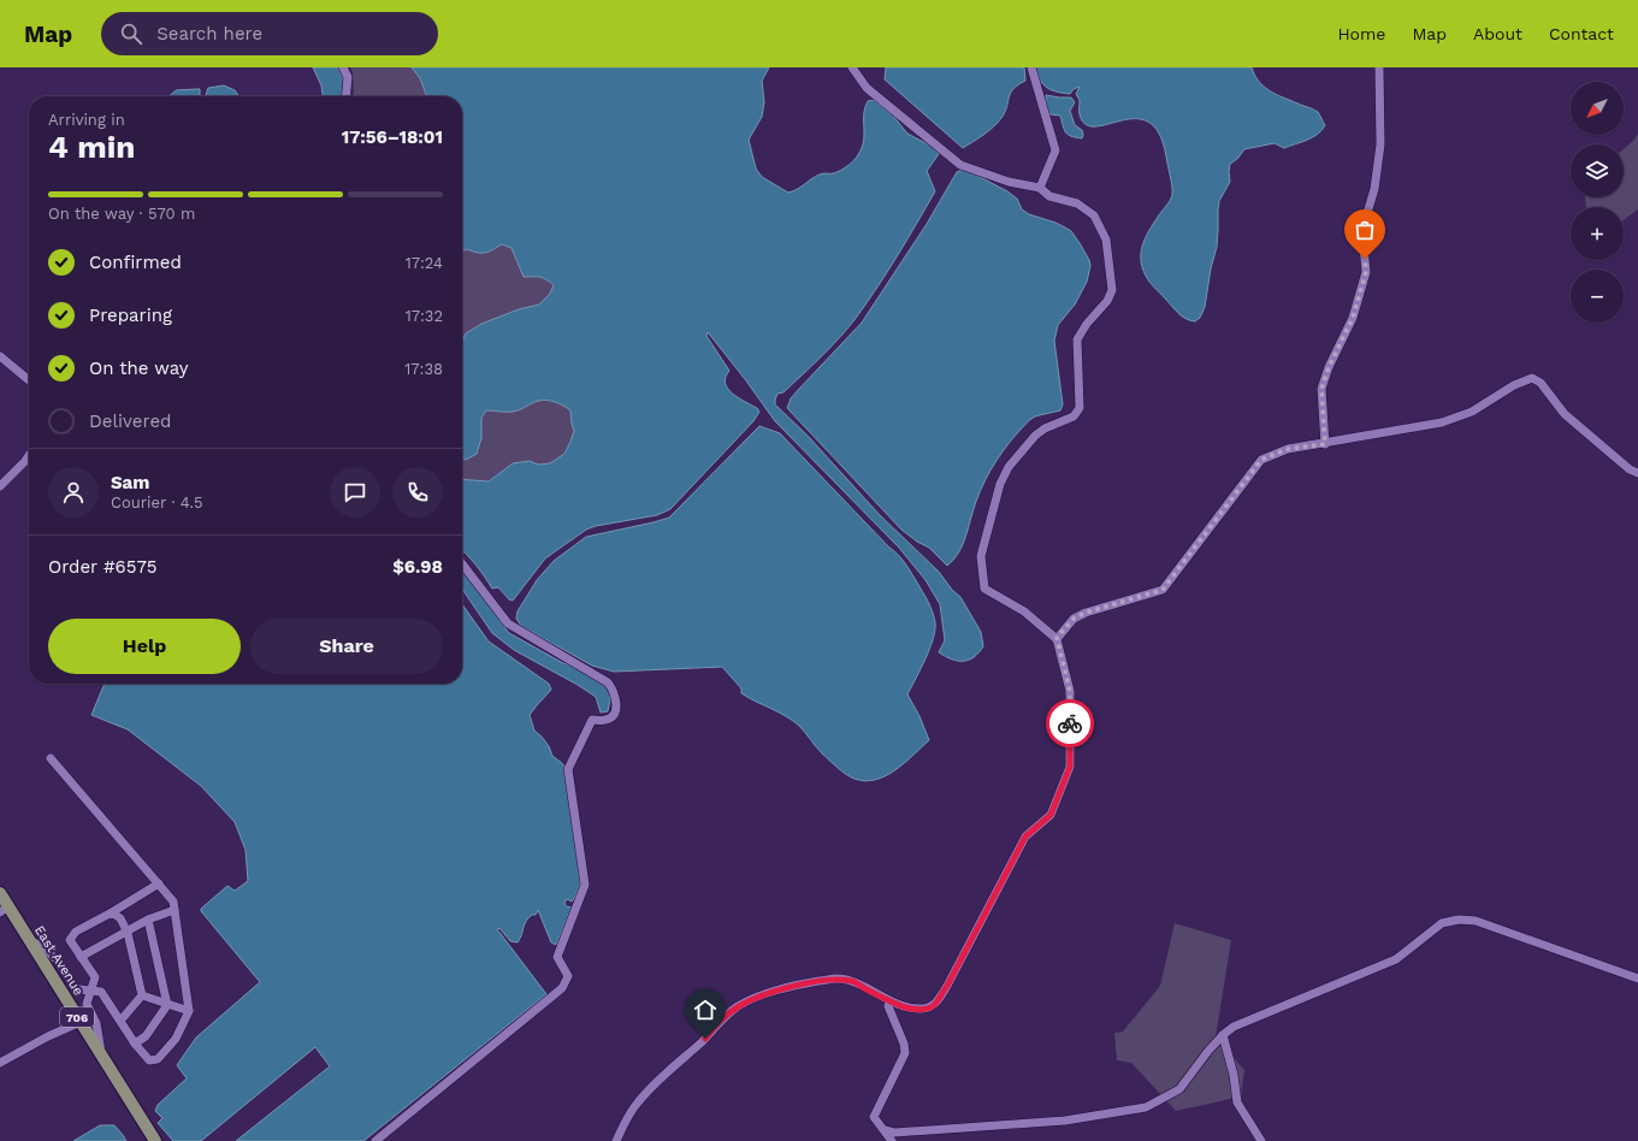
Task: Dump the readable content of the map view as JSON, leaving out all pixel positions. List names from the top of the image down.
{
  "streets": {
    "main road": ["East Avenue", "706"]
  },
  "north": "bottom left",
  "page": {
    "header": "Map",
    "search": "Search here",
    "nav": [
      "Home",
      "Map",
      "About",
      "Contact"
    ],
    "map_buttons": ["+", "−"],
    "heading": ["4 min", "Arriving in", "17:56–18:01"],
    "panel": [
      "Sam",
      "Courier · 4.5",
      "Order #6575",
      "$6.98"
    ],
    "bar": "On the way · 570 m",
    "list": [
      ["Confirmed", "17:24"],
      ["Preparing", "17:32"],
      ["On the way", "17:38"],
      "Delivered"
    ],
    "buttons": ["Help", "Share"]
  }
}
